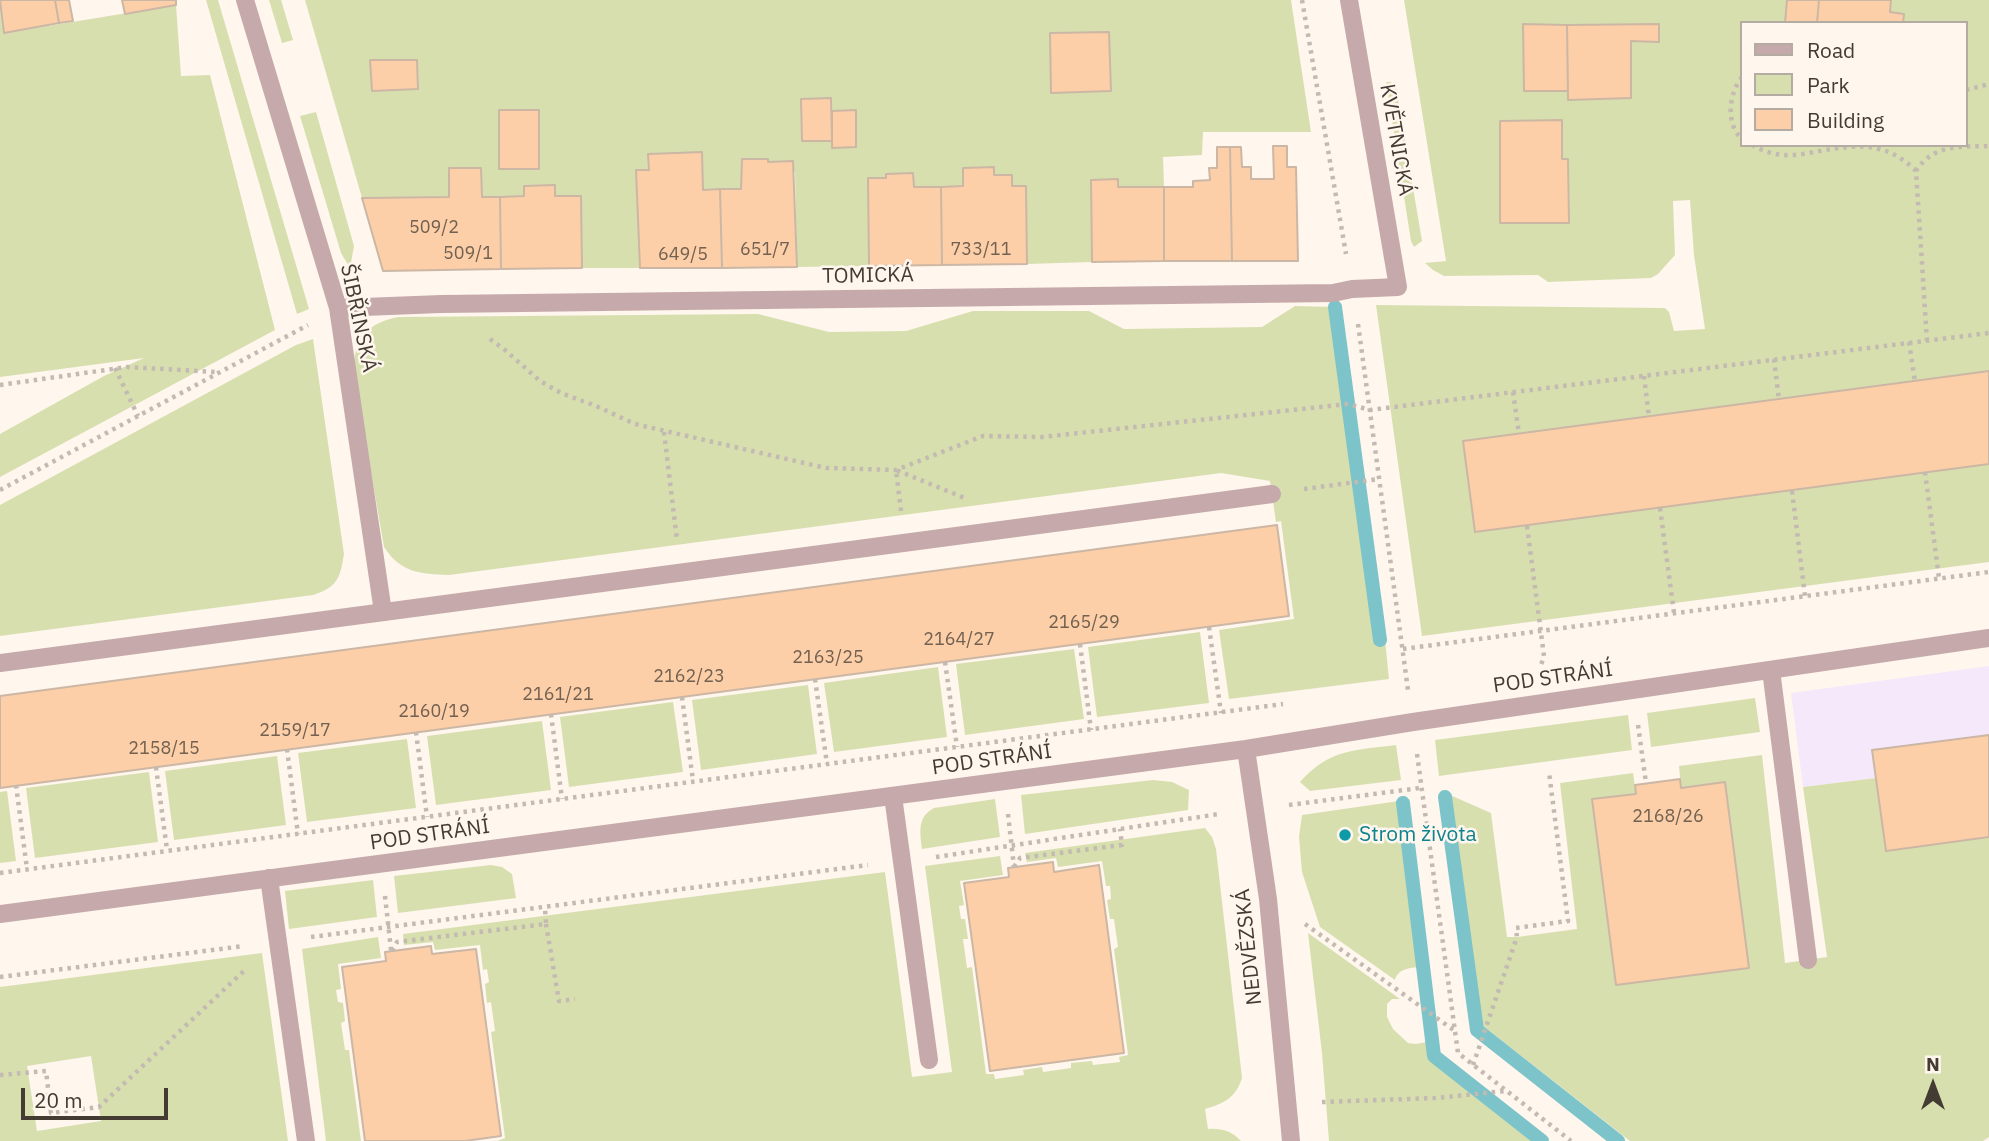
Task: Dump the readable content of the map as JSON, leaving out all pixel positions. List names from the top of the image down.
{
  "streets": {
    "street": [
      "KVĚTNICKÁ",
      "TOMICKÁ",
      "ŠIBŘINSKÁ",
      "POD STRÁNÍ",
      "NEDVĚZSKÁ"
    ]
  },
  "crossings": [
    ["KVĚTNICKÁ", "TOMICKÁ"],
    ["TOMICKÁ", "ŠIBŘINSKÁ"],
    ["POD STRÁNÍ", "NEDVĚZSKÁ"]
  ],
  "places": ["Strom života"],
  "house_numbers": [
    "509/2",
    "651/7",
    "733/11",
    "509/1",
    "649/5",
    "2165/29",
    "2164/27",
    "2163/25",
    "2162/23",
    "2161/21",
    "2160/19",
    "2159/17",
    "2158/15",
    "2168/26"
  ],
  "legend": ["Road", "Park", "Building"],
  "scale_bar": "20 m",
  "north": "top"
}
